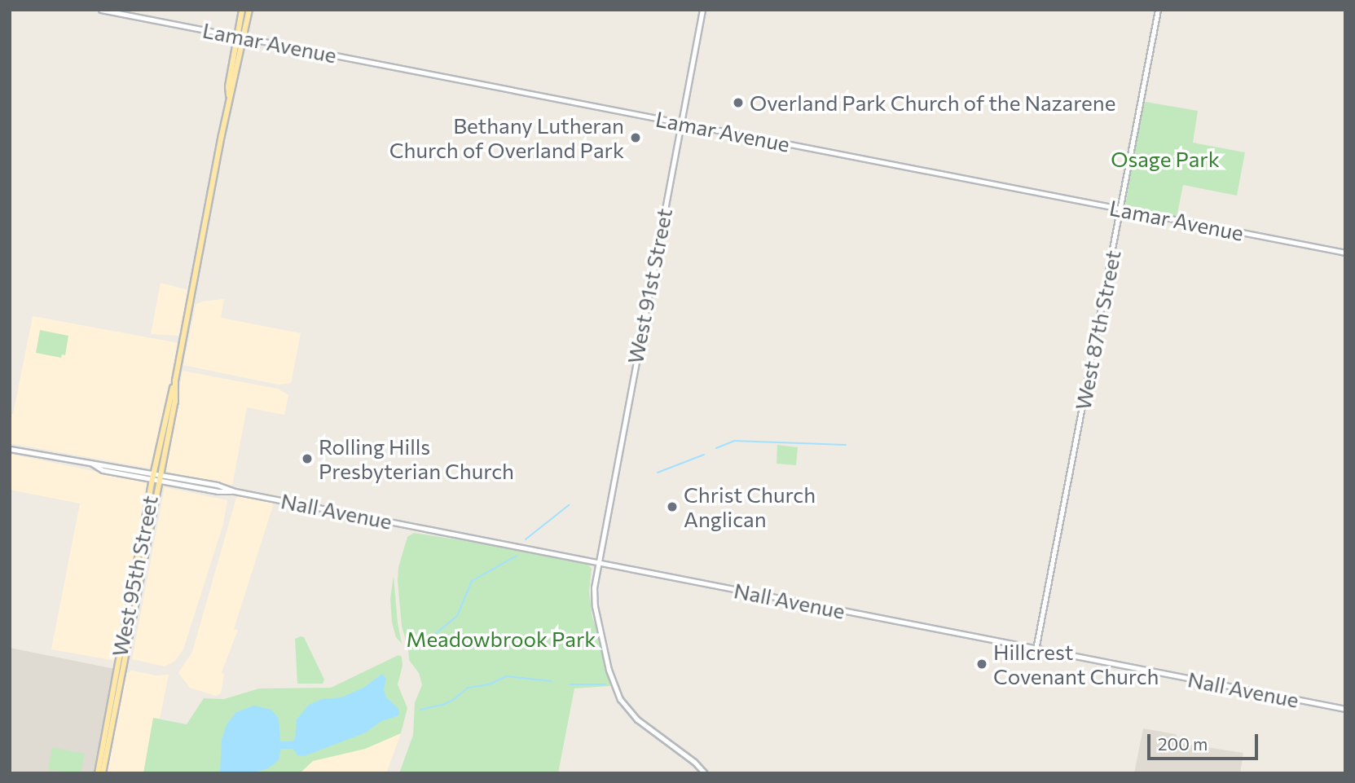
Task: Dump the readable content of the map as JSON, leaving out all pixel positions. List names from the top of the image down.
{
  "streets": {
    "main road": ["West 95th Street"],
    "street": [
      "Lamar Avenue",
      "West 91st Street",
      "West 87th Street",
      "Nall Avenue"
    ]
  },
  "crossings": [
    ["Lamar Avenue", "West 91st Street"],
    ["Lamar Avenue", "West 87th Street"],
    ["Lamar Avenue", "West 95th Street"],
    ["West 91st Street", "Nall Avenue"],
    ["West 87th Street", "Nall Avenue"],
    ["Nall Avenue", "West 95th Street"]
  ],
  "parks": ["Osage Park", "Meadowbrook Park"],
  "places": [
    "Overland Park Church of the Nazarene",
    "Bethany Lutheran Church of Overland Park",
    "Rolling Hills Presbyterian Church",
    "Christ Church Anglican",
    "Hillcrest Covenant Church"
  ],
  "scale_bar": "200 m"
}
